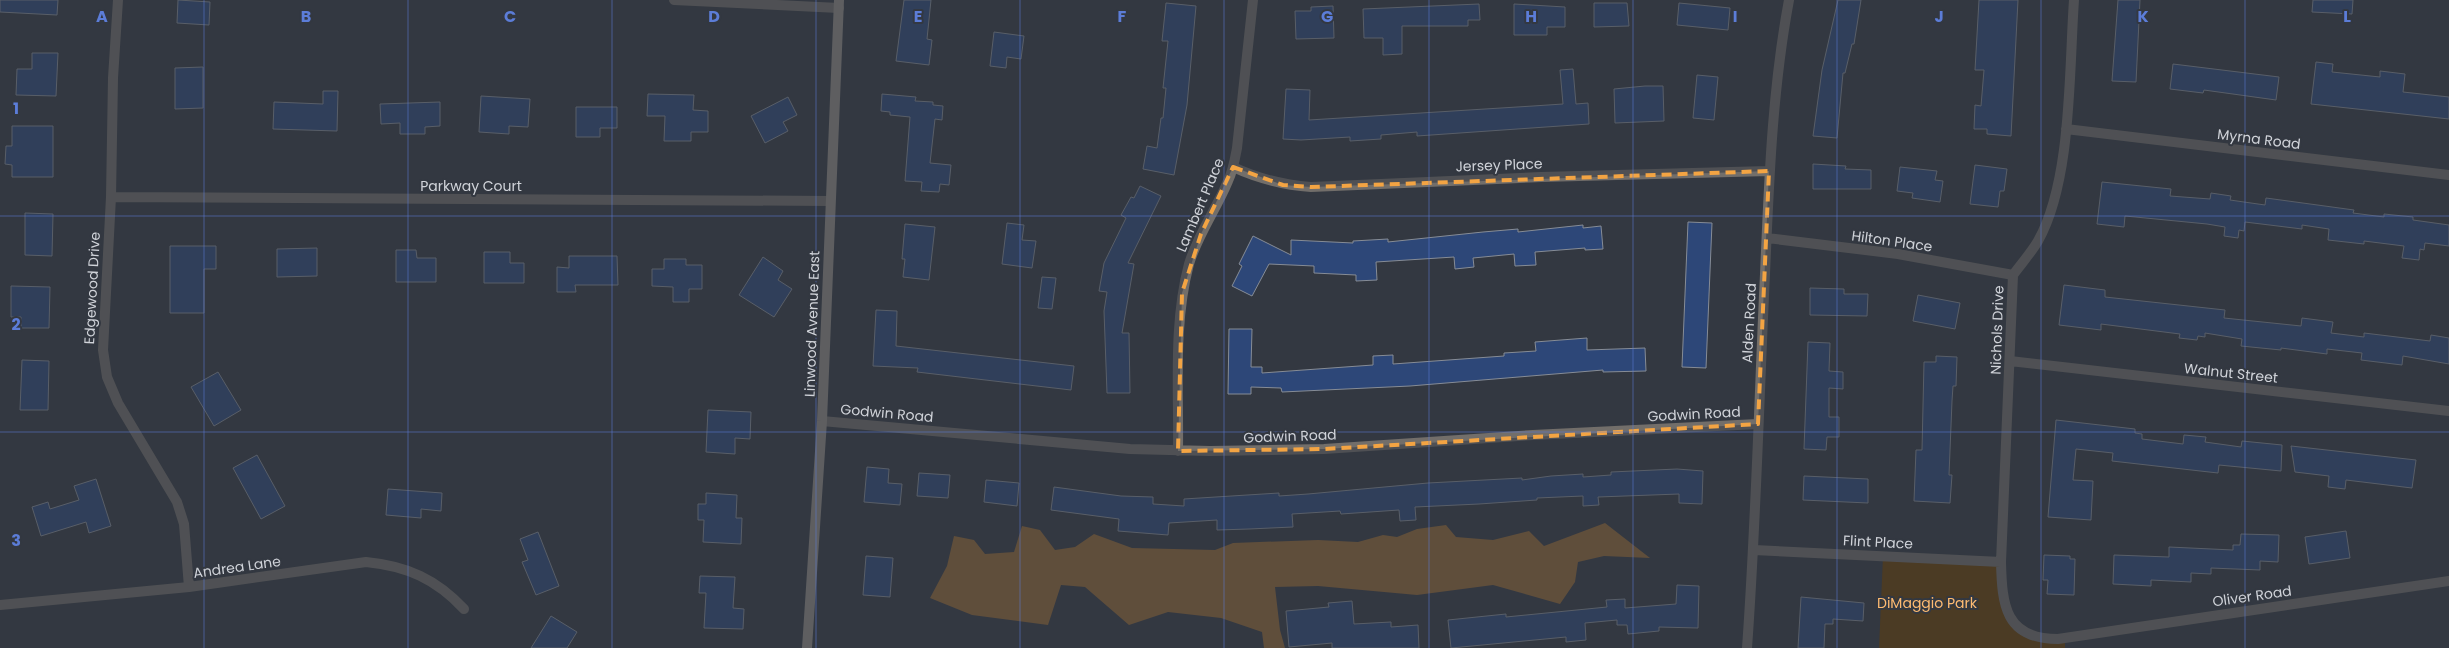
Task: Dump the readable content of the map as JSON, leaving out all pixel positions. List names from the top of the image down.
{
  "streets": {
    "main road": ["Linwood Avenue East"],
    "street": [
      "Myrna Road",
      "Jersey Place",
      "Parkway Court",
      "Lambert Place",
      "Hilton Place",
      "Edgewood Drive",
      "Alden Road",
      "Nichols Drive",
      "Walnut Street",
      "Godwin Road",
      "Flint Place",
      "Andrea Lane",
      "Oliver Road"
    ]
  },
  "crossings": [
    ["Myrna Road", "Nichols Drive"],
    ["Jersey Place", "Lambert Place"],
    ["Jersey Place", "Alden Road"],
    ["Parkway Court", "Edgewood Drive"],
    ["Parkway Court", "Linwood Avenue East"],
    ["Lambert Place", "Godwin Road"],
    ["Hilton Place", "Alden Road"],
    ["Hilton Place", "Nichols Drive"],
    ["Edgewood Drive", "Andrea Lane"],
    ["Alden Road", "Godwin Road"],
    ["Alden Road", "Flint Place"],
    ["Linwood Avenue East", "Godwin Road"],
    ["Nichols Drive", "Walnut Street"],
    ["Nichols Drive", "Flint Place"],
    ["Nichols Drive", "Oliver Road"]
  ],
  "parks": ["DiMaggio Park"],
  "grid": {
    "columns": [
      "A",
      "B",
      "C",
      "D",
      "E",
      "F",
      "G",
      "H",
      "I",
      "J",
      "K",
      "L"
    ],
    "rows": ["1", "2", "3"]
  }
}
